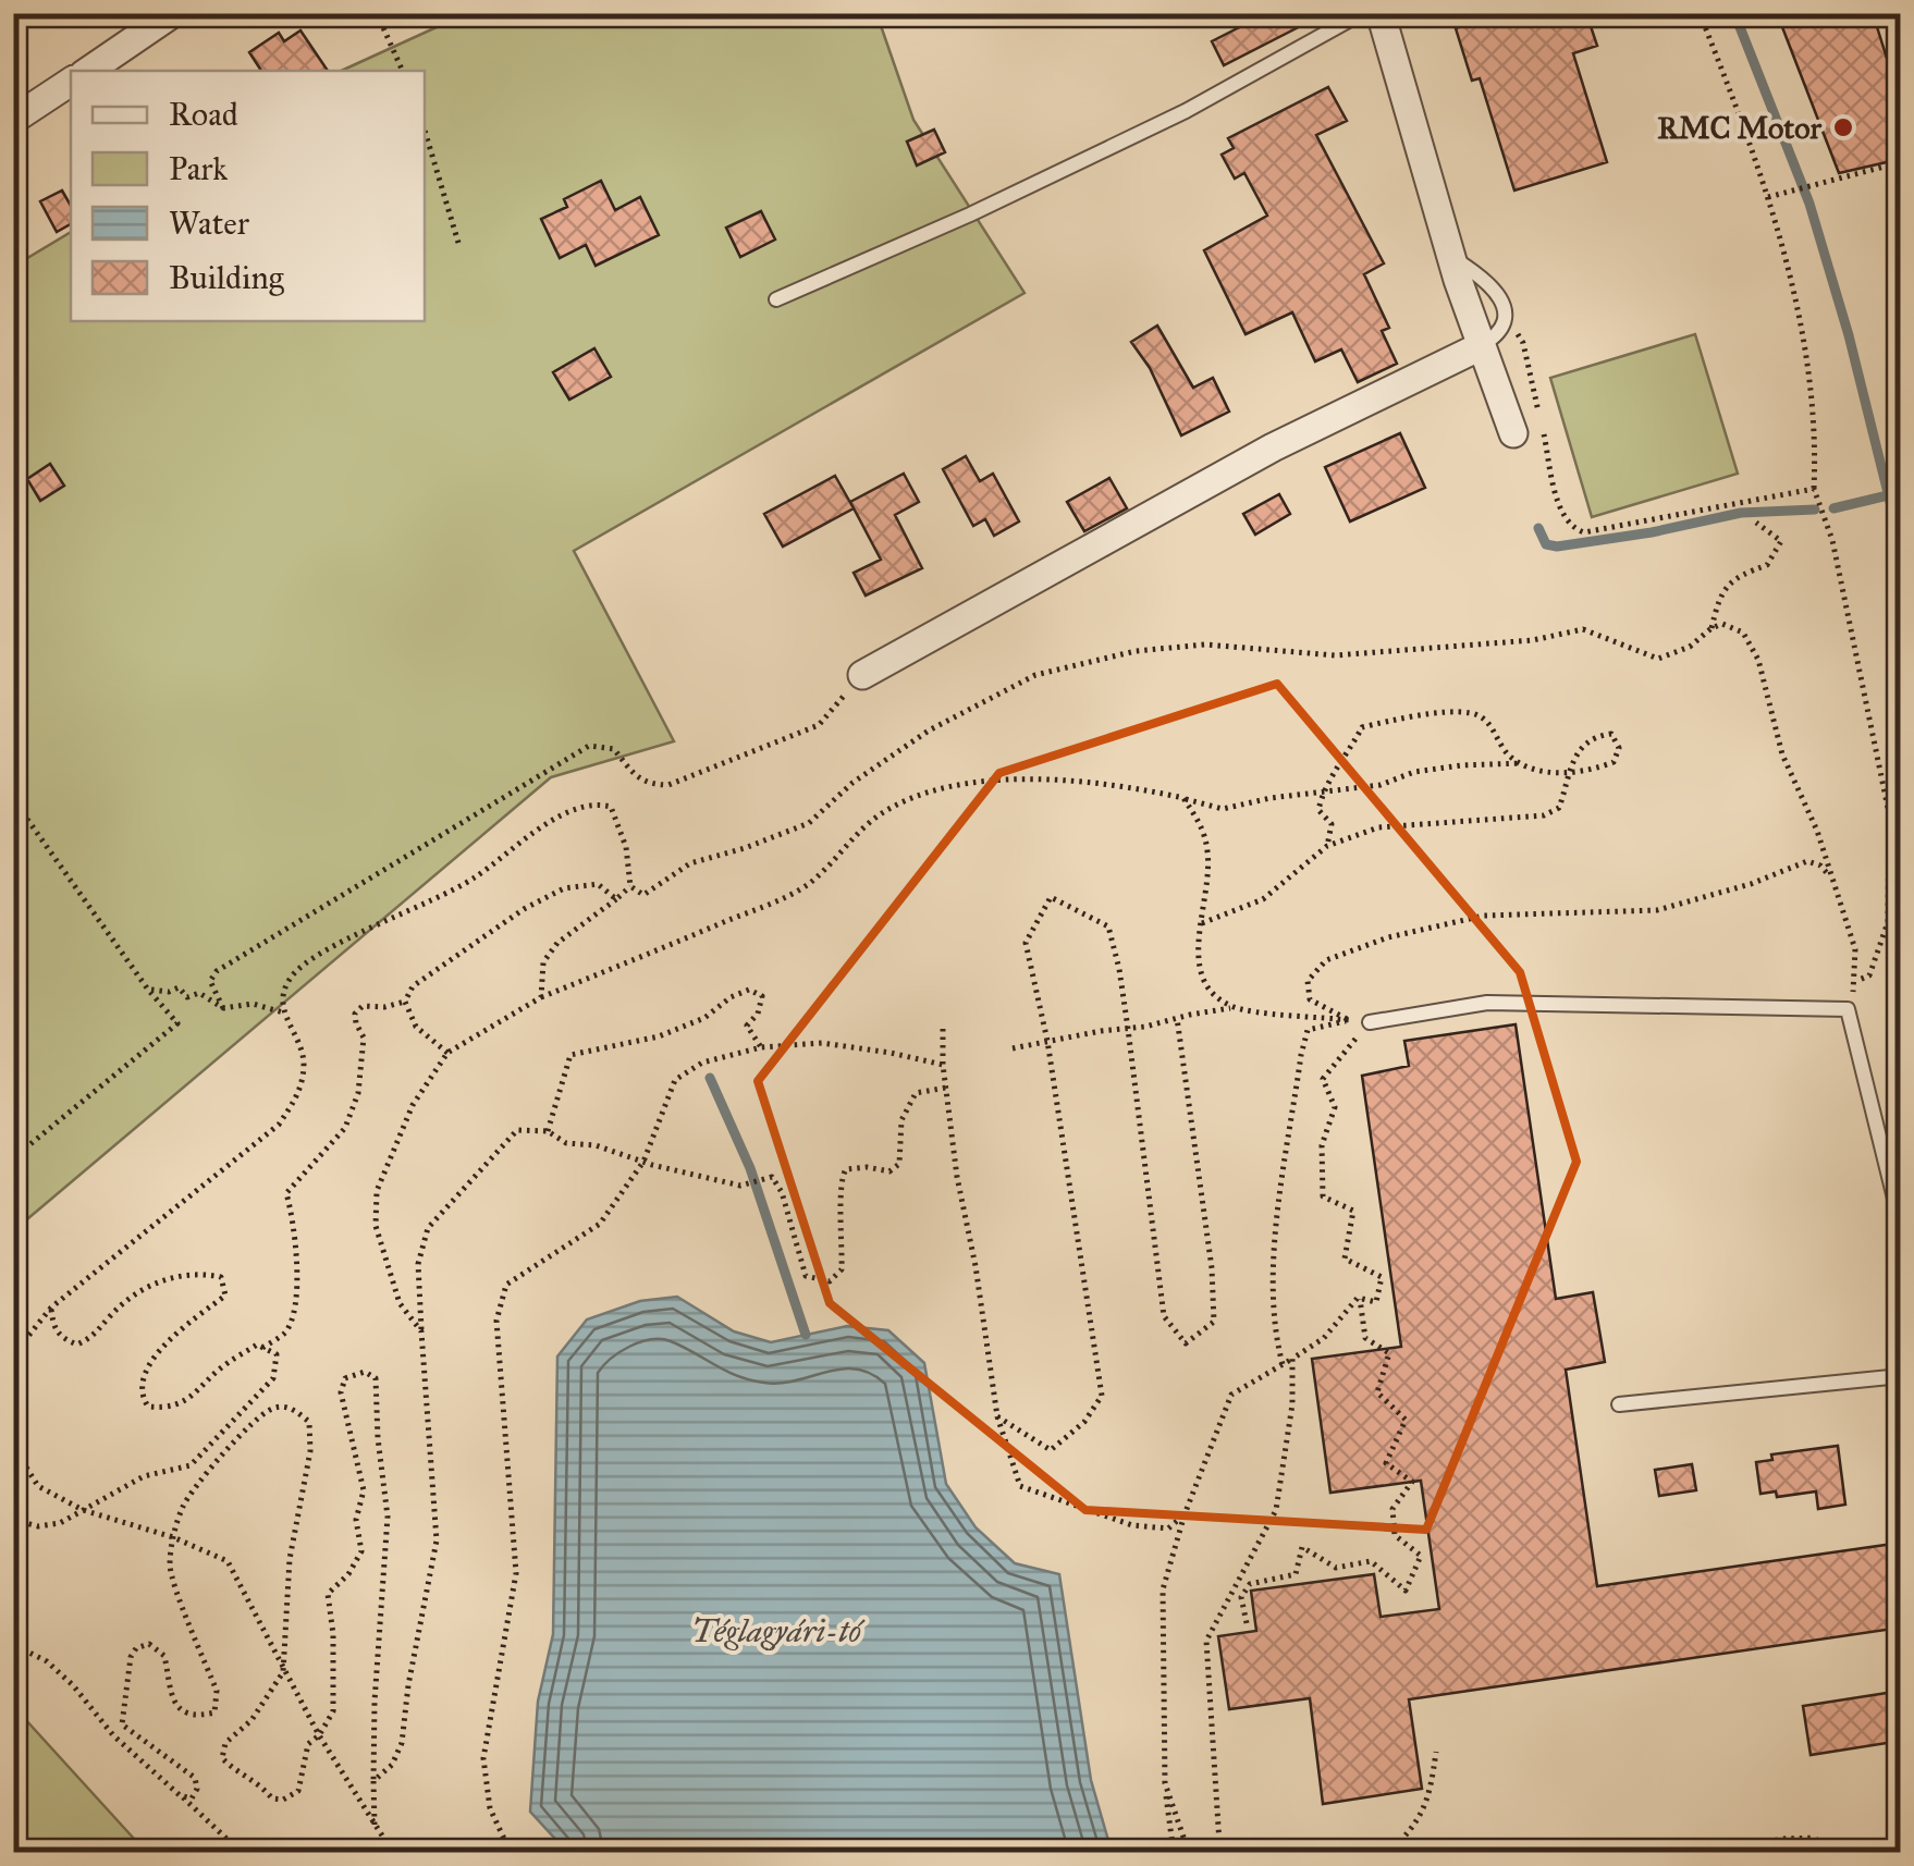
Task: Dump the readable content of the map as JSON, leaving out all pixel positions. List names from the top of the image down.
{
  "water": ["Téglagyári-tó"],
  "places": ["RMC Motor"],
  "legend": [
    "Road",
    "Park",
    "Water",
    "Building"
  ]
}
